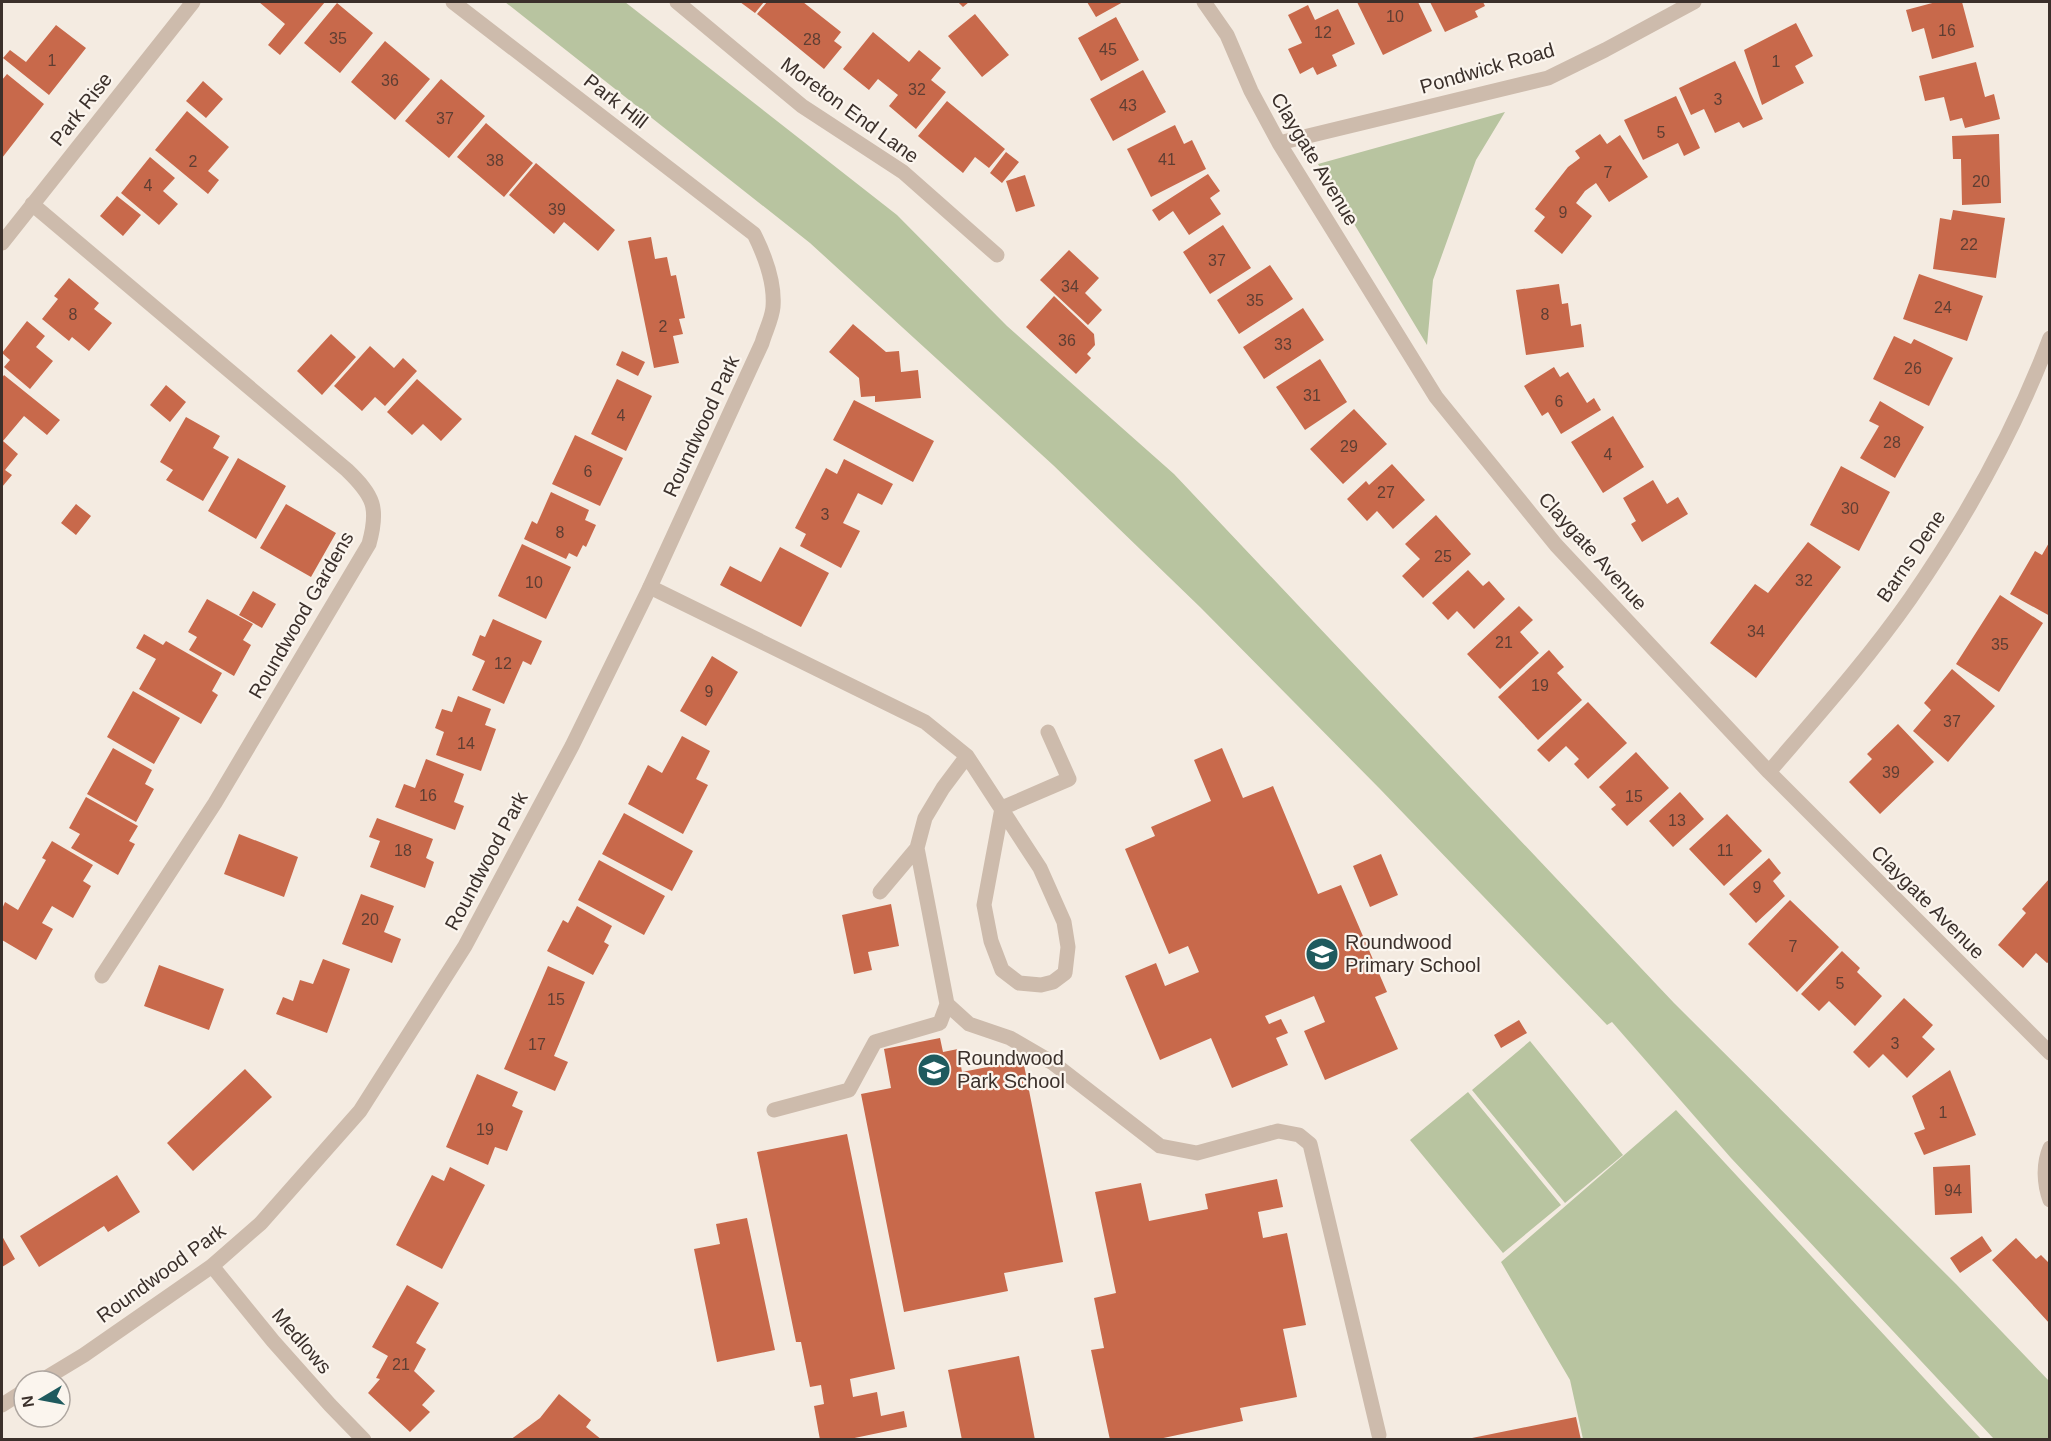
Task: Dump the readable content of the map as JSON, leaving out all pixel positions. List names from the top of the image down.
{
  "streets": {
    "street": [
      "Pondwick Road",
      "Park Hill",
      "Park Rise",
      "Moreton End Lane",
      "Claygate Avenue",
      "Roundwood Park",
      "Barns Dene",
      "Roundwood Gardens",
      "Medlows"
    ]
  },
  "crossings": [
    ["Pondwick Road", "Claygate Avenue"],
    ["Park Hill", "Roundwood Park"],
    ["Park Rise", "Roundwood Gardens"],
    ["Claygate Avenue", "Barns Dene"],
    ["Roundwood Park", "Medlows"]
  ],
  "places": {
    "school or university": ["Roundwood Primary School", "Roundwood Park School"]
  },
  "house_numbers": [
    "10",
    "16",
    "12",
    "35",
    "28",
    "45",
    "1",
    "1",
    "36",
    "32",
    "3",
    "43",
    "37",
    "5",
    "41",
    "38",
    "2",
    "7",
    "20",
    "4",
    "39",
    "9",
    "22",
    "37",
    "34",
    "35",
    "24",
    "8",
    "8",
    "2",
    "36",
    "33",
    "26",
    "31",
    "6",
    "4",
    "28",
    "29",
    "4",
    "6",
    "27",
    "30",
    "3",
    "8",
    "25",
    "32",
    "10",
    "34",
    "21",
    "35",
    "12",
    "19",
    "9",
    "37",
    "14",
    "39",
    "16",
    "15",
    "13",
    "18",
    "11",
    "9",
    "20",
    "7",
    "5",
    "15",
    "3",
    "17",
    "1",
    "19",
    "94",
    "21"
  ],
  "north": "left"
}
